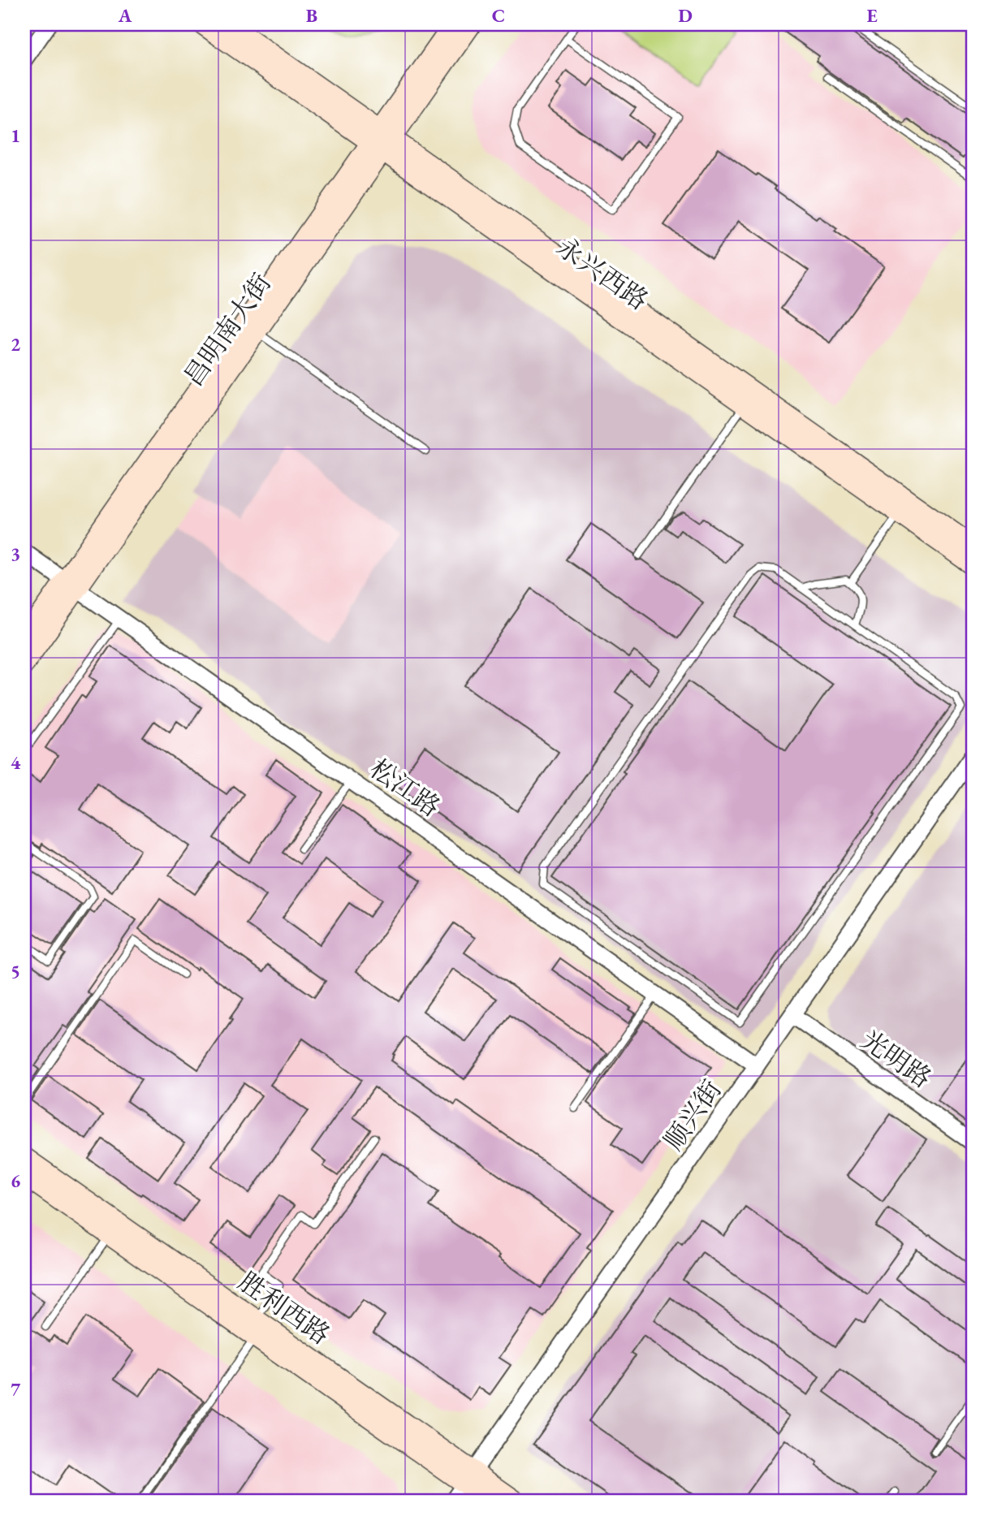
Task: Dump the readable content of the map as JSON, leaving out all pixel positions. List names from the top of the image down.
{
  "streets": {
    "main road": ["永兴西路", "昌明南大街", "胜利西路"],
    "street": ["松江路", "光明路", "顺兴街"]
  },
  "crossings": [
    ["永兴西路", "昌明南大街"],
    ["昌明南大街", "松江路"],
    ["松江路", "顺兴街"],
    ["光明路", "顺兴街"],
    ["顺兴街", "胜利西路"]
  ],
  "grid": {
    "columns": [
      "A",
      "B",
      "C",
      "D",
      "E"
    ],
    "rows": [
      "1",
      "2",
      "3",
      "4",
      "5",
      "6",
      "7"
    ]
  }
}
